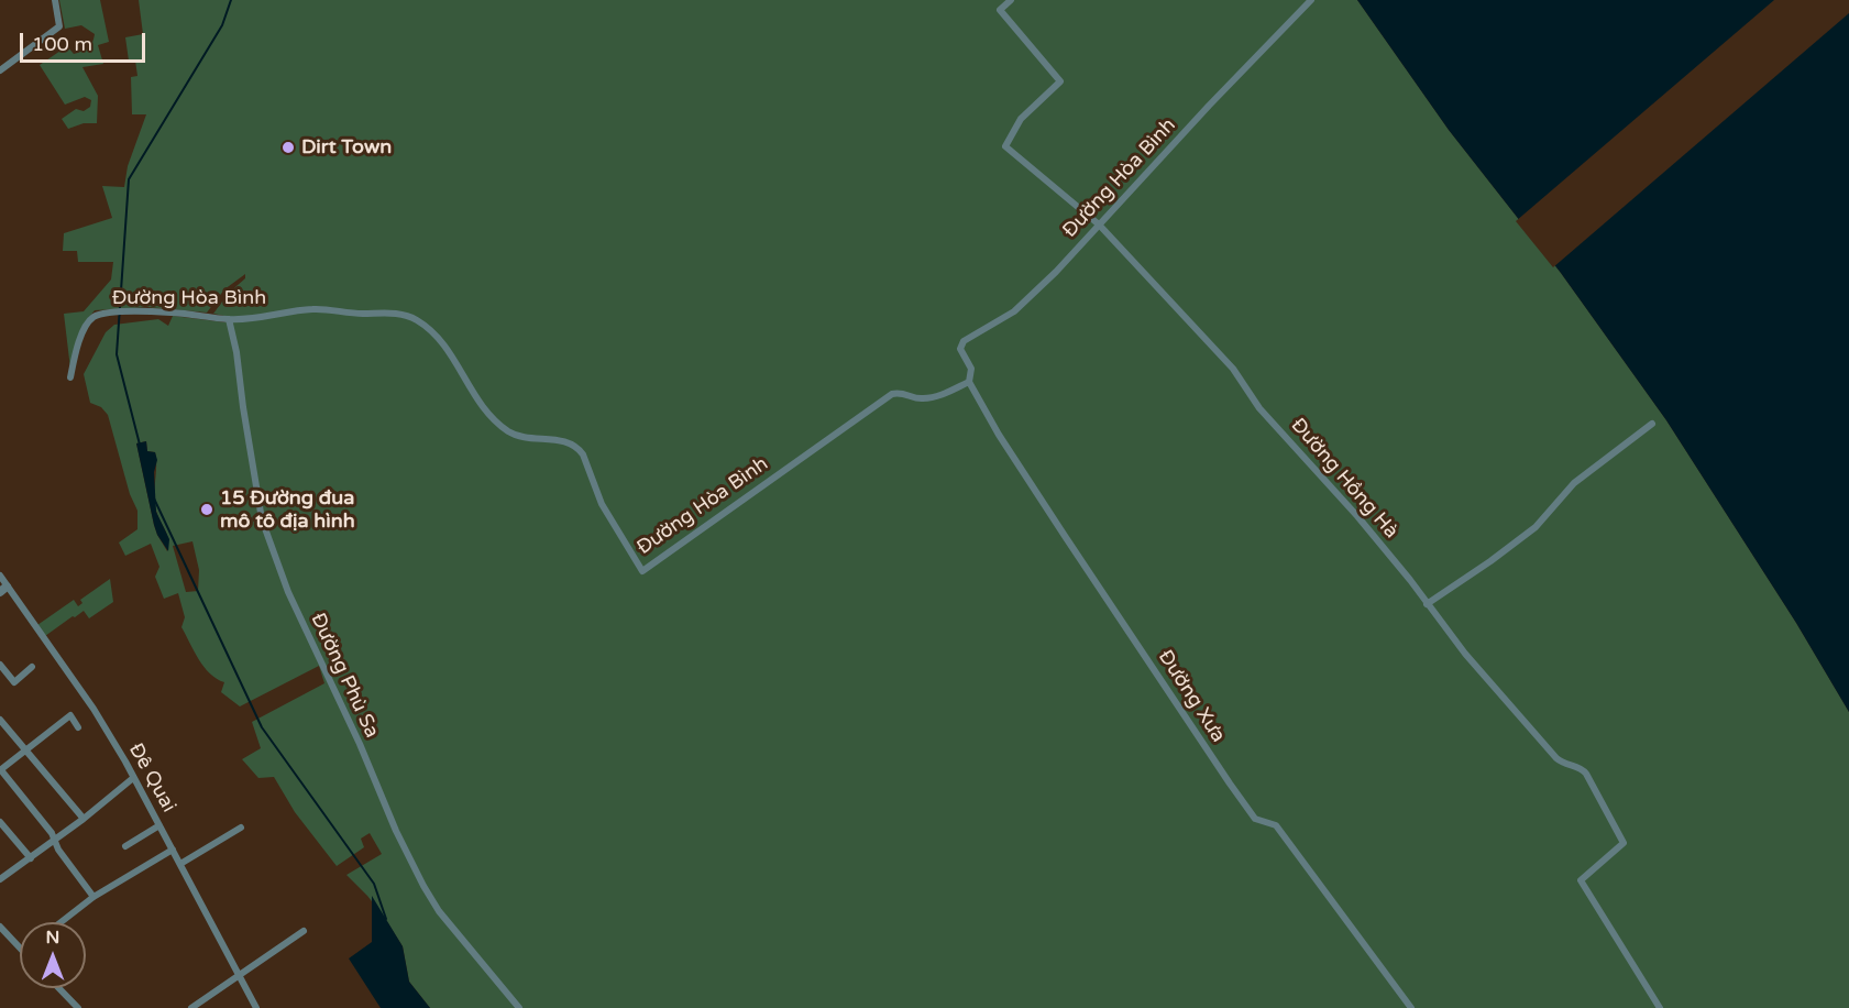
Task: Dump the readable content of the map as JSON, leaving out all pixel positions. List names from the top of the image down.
{
  "streets": {
    "street": [
      "Đường Hòa Bình",
      "Đường Hồng Hà",
      "Đường Phù Sa",
      "Đường Xưa",
      "Đê Quai"
    ]
  },
  "crossings": [
    ["Đường Hòa Bình", "Đường Hồng Hà"],
    ["Đường Hòa Bình", "Đường Phù Sa"],
    ["Đường Hòa Bình", "Đường Xưa"]
  ],
  "places": ["Dirt Town", "15 Đường đua mô tô địa hình"],
  "scale_bar": "100 m",
  "north": "top"
}
